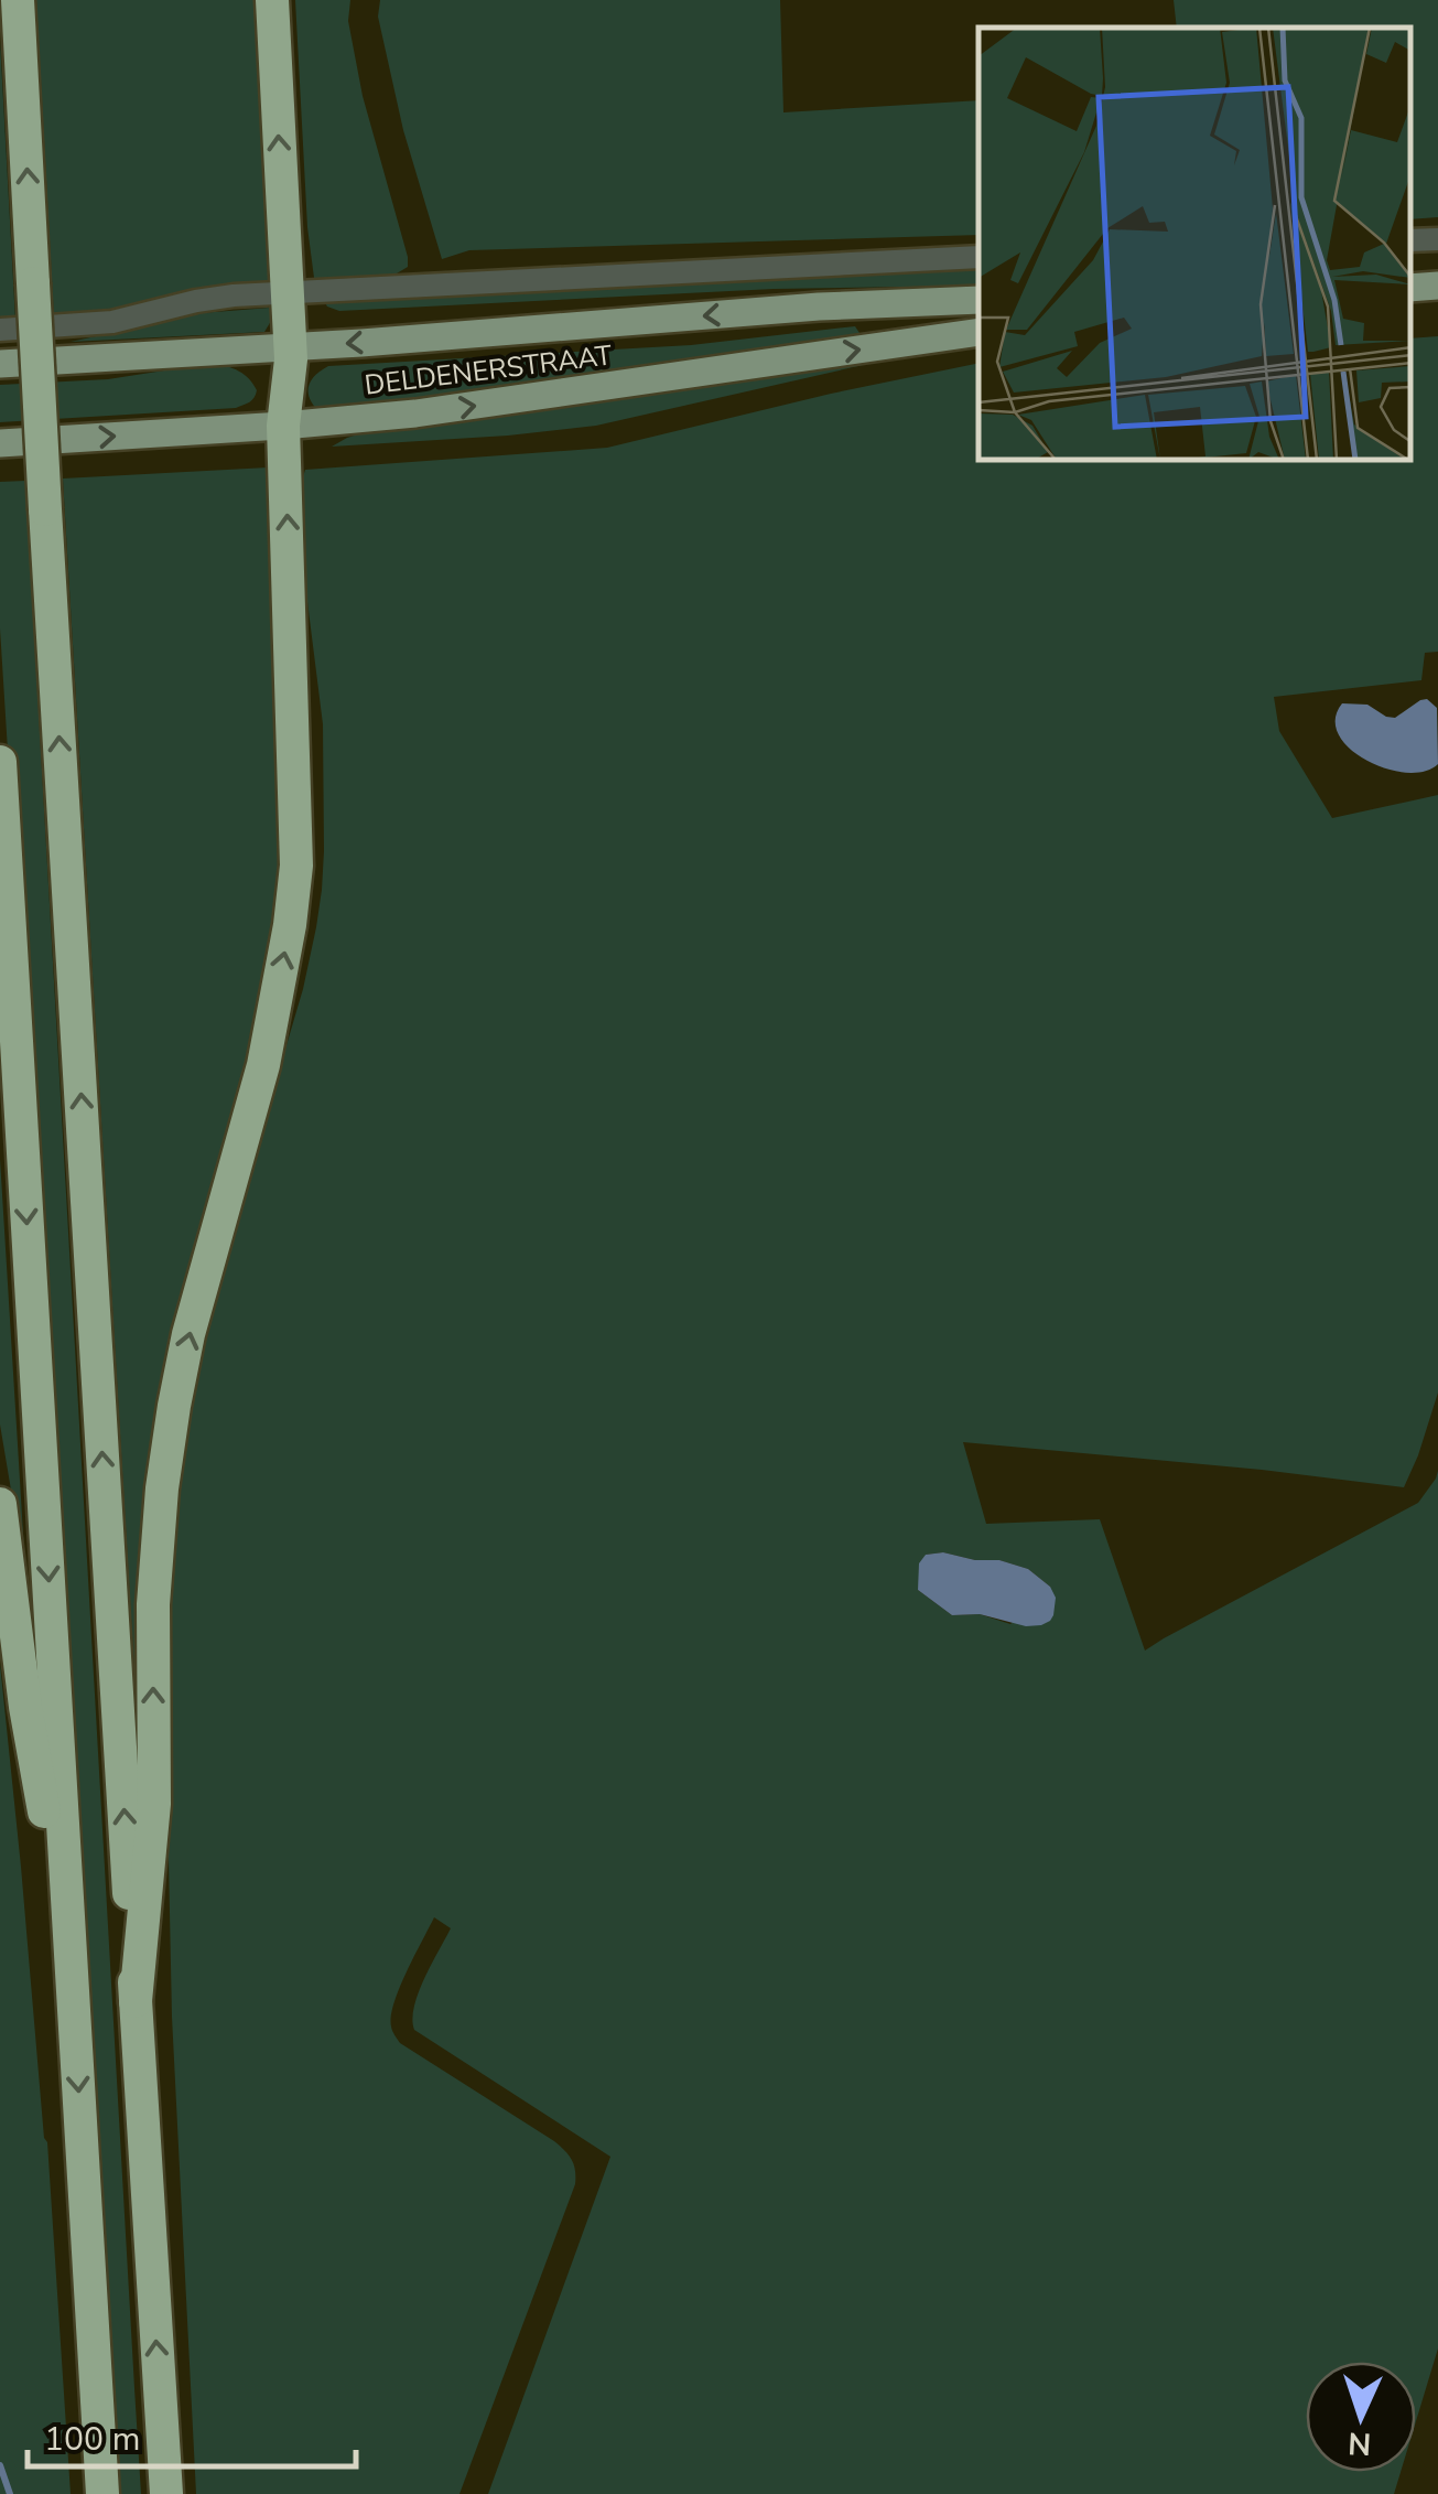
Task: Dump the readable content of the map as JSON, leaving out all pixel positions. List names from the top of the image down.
{
  "streets": {
    "main road": ["DELDENERSTRAAT"]
  },
  "scale_bar": "100 m",
  "north": "bottom"
}
